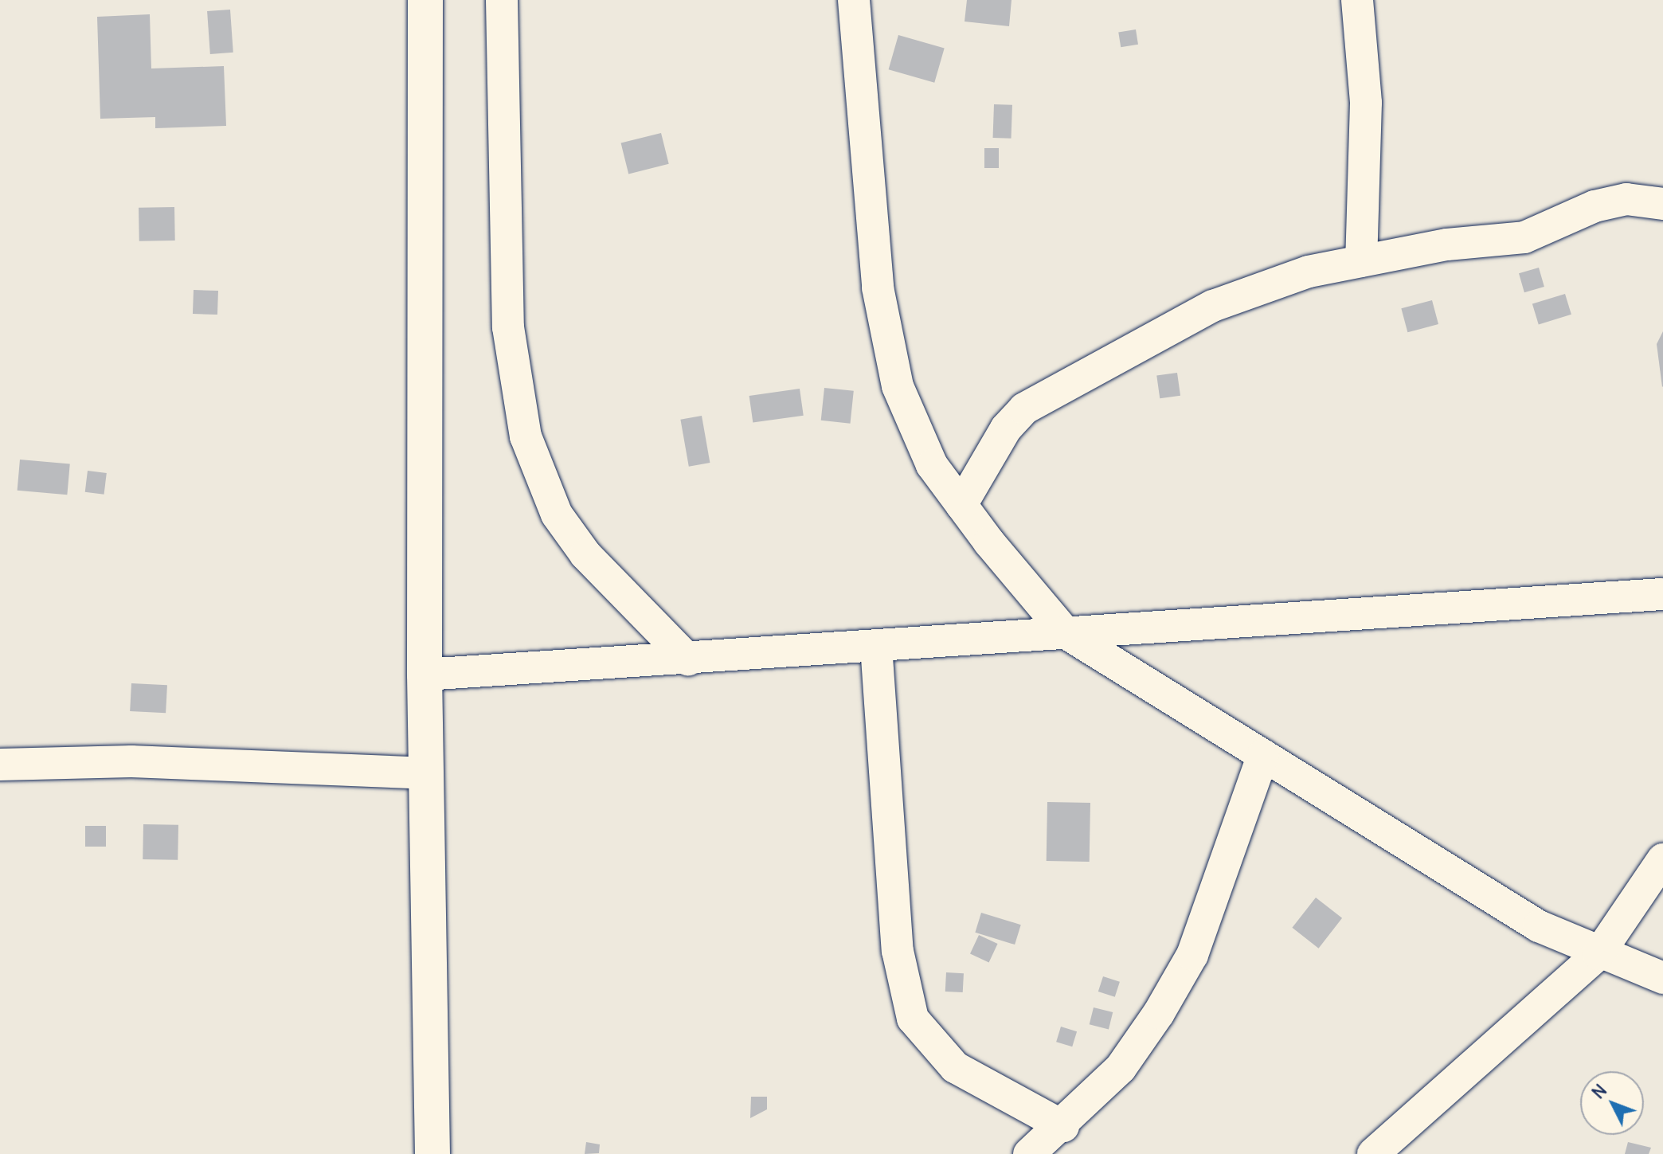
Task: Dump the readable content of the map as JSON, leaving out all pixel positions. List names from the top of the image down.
{
  "north": "top left"
}
